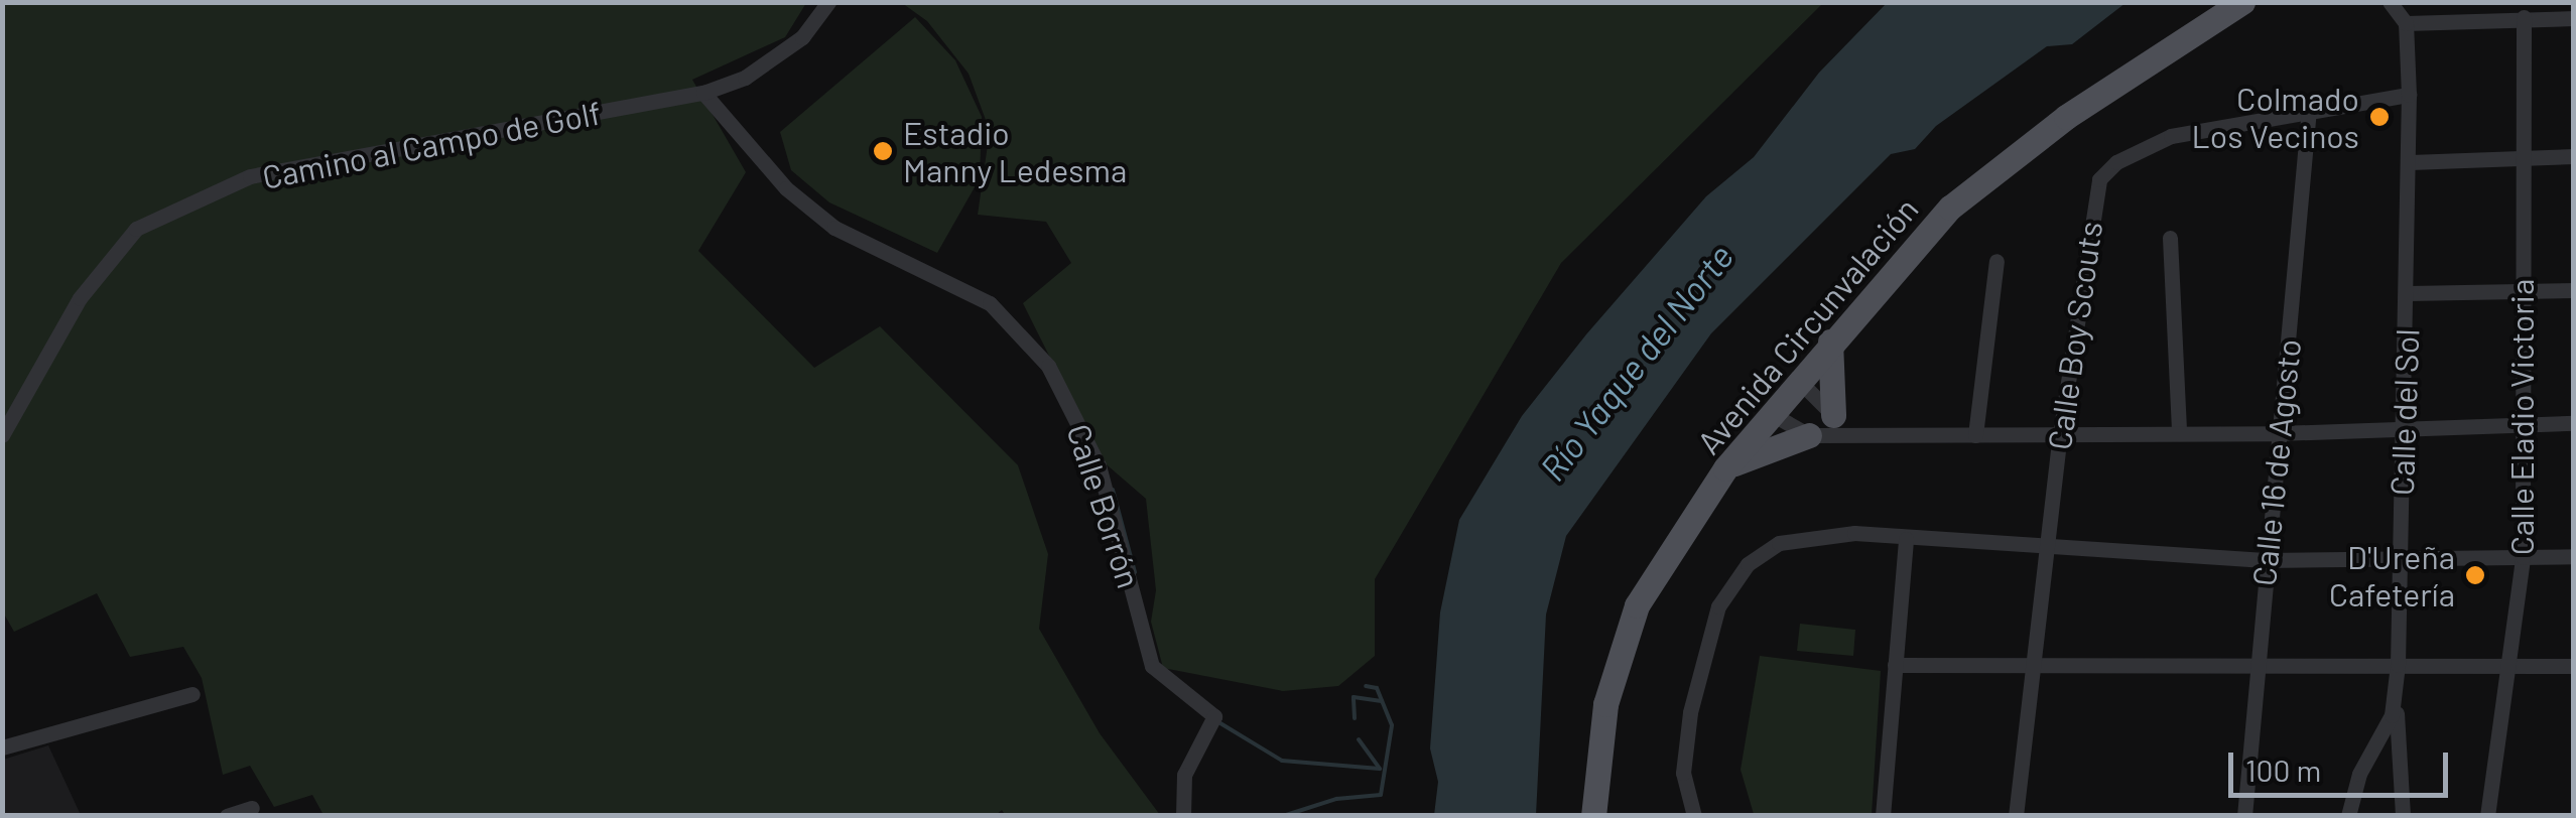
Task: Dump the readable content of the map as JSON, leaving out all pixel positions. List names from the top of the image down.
{
  "streets": {
    "main road": ["Avenida Circunvalación"],
    "street": [
      "Camino al Campo de Golf",
      "Calle Boy Scouts",
      "Calle del Sol",
      "Calle Eladio Victoria",
      "Calle 16 de Agosto",
      "Calle Borrón"
    ]
  },
  "crossings": [
    ["Camino al Campo de Golf", "Calle Borrón"],
    ["Calle Boy Scouts", "Calle del Sol"],
    ["Calle Boy Scouts", "Calle 16 de Agosto"]
  ],
  "water": ["Río Yaque del Norte"],
  "places": ["Colmado Los Vecinos", "Estadio Manny Ledesma", "D'Ureña Cafetería"],
  "scale_bar": "100 m"
}
